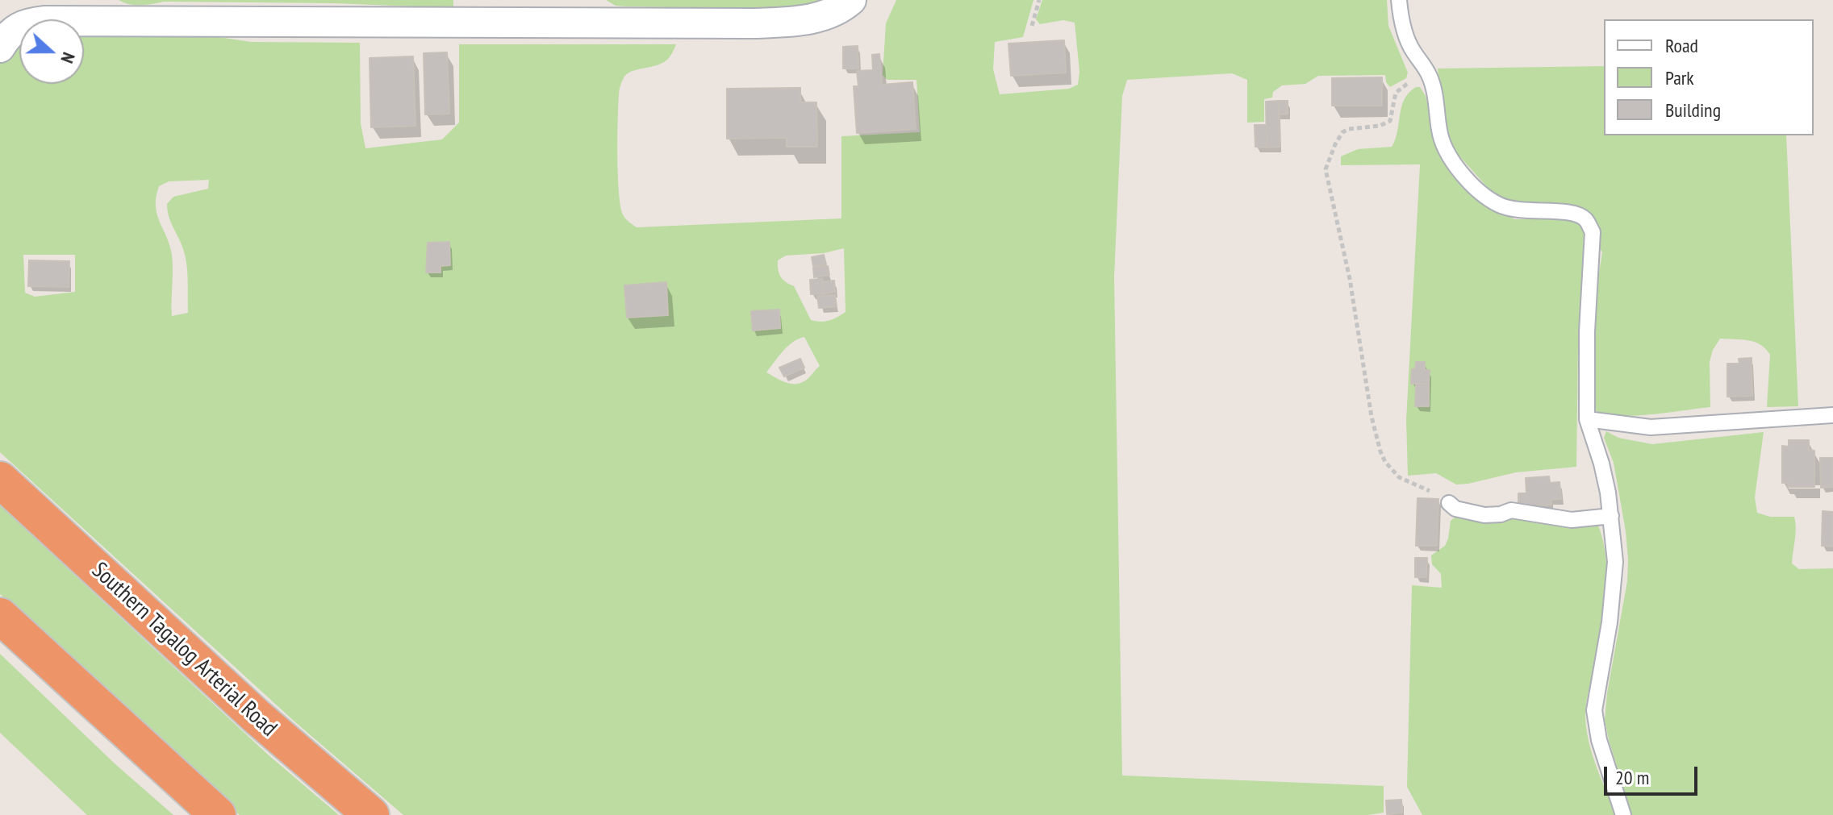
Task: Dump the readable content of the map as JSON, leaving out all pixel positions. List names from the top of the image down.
{
  "streets": {
    "highway": ["Southern Tagalog Arterial Road"]
  },
  "legend": ["Road", "Park", "Building"],
  "scale_bar": "20 m",
  "north": "right"
}
